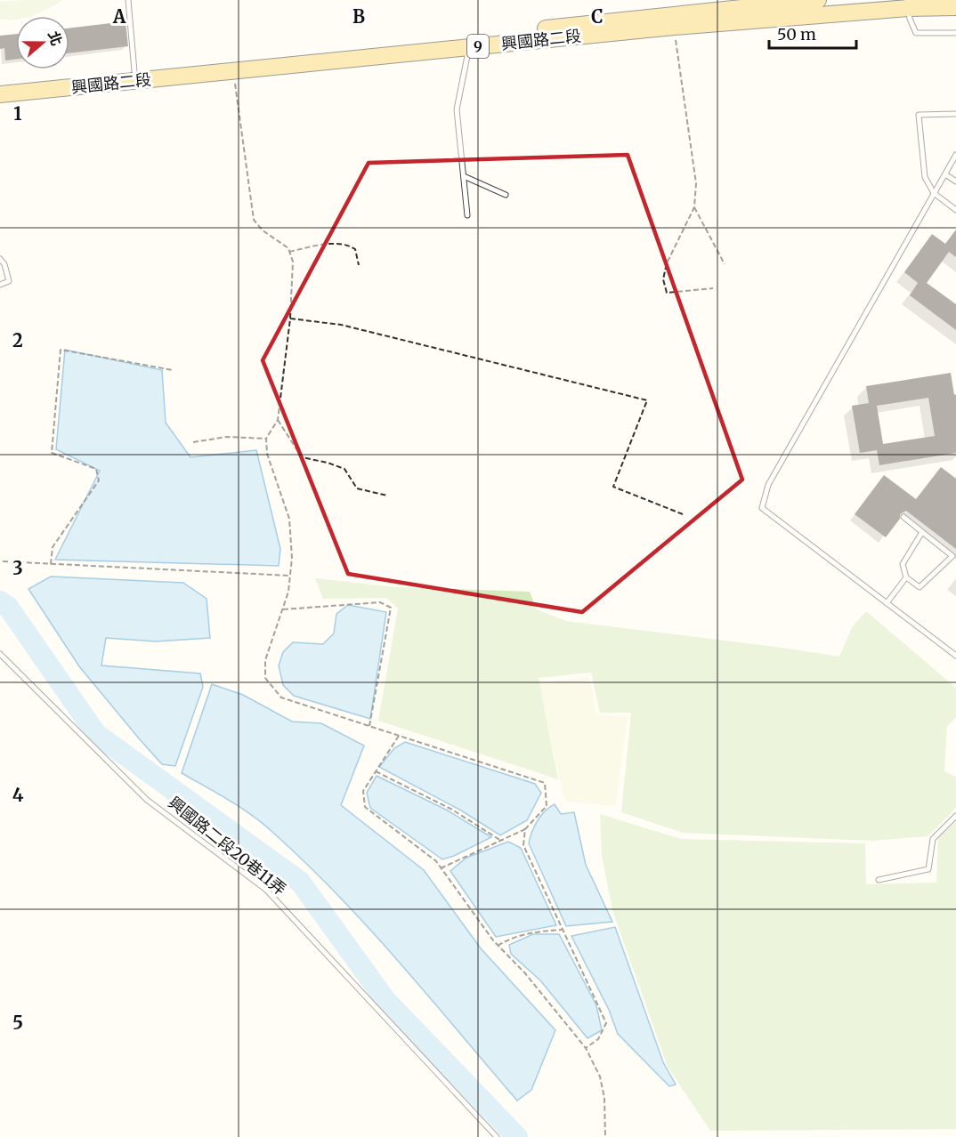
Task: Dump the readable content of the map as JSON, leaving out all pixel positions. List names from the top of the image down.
{
  "streets": {
    "main road": ["興國路二段", "9"],
    "lane": ["興國路二段20巷11弄"]
  },
  "scale_bar": "50 m",
  "north": "right",
  "grid": {
    "columns": ["A", "B", "C"],
    "rows": [
      "1",
      "2",
      "3",
      "4",
      "5"
    ]
  }
}
